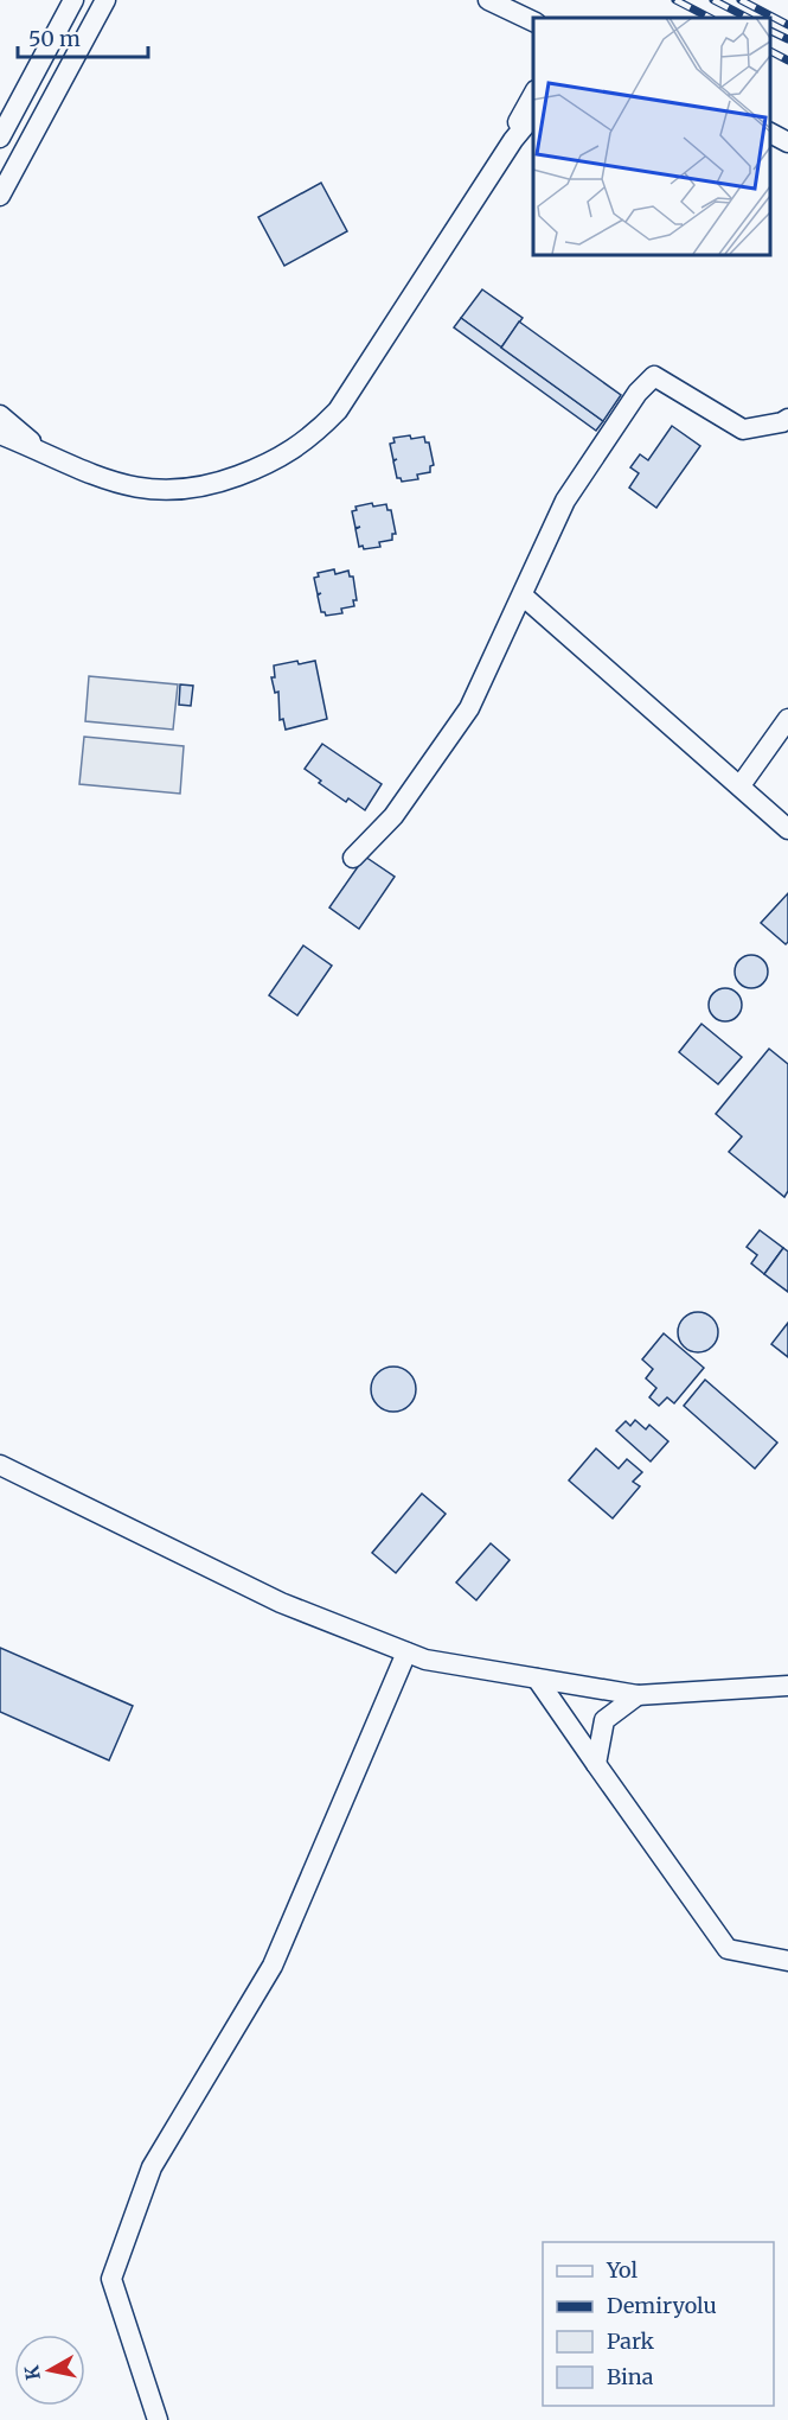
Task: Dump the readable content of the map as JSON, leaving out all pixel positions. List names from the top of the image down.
{
  "legend": [
    "Yol",
    "Demiryolu",
    "Park",
    "Bina"
  ],
  "scale_bar": "50 m",
  "north": "left"
}
